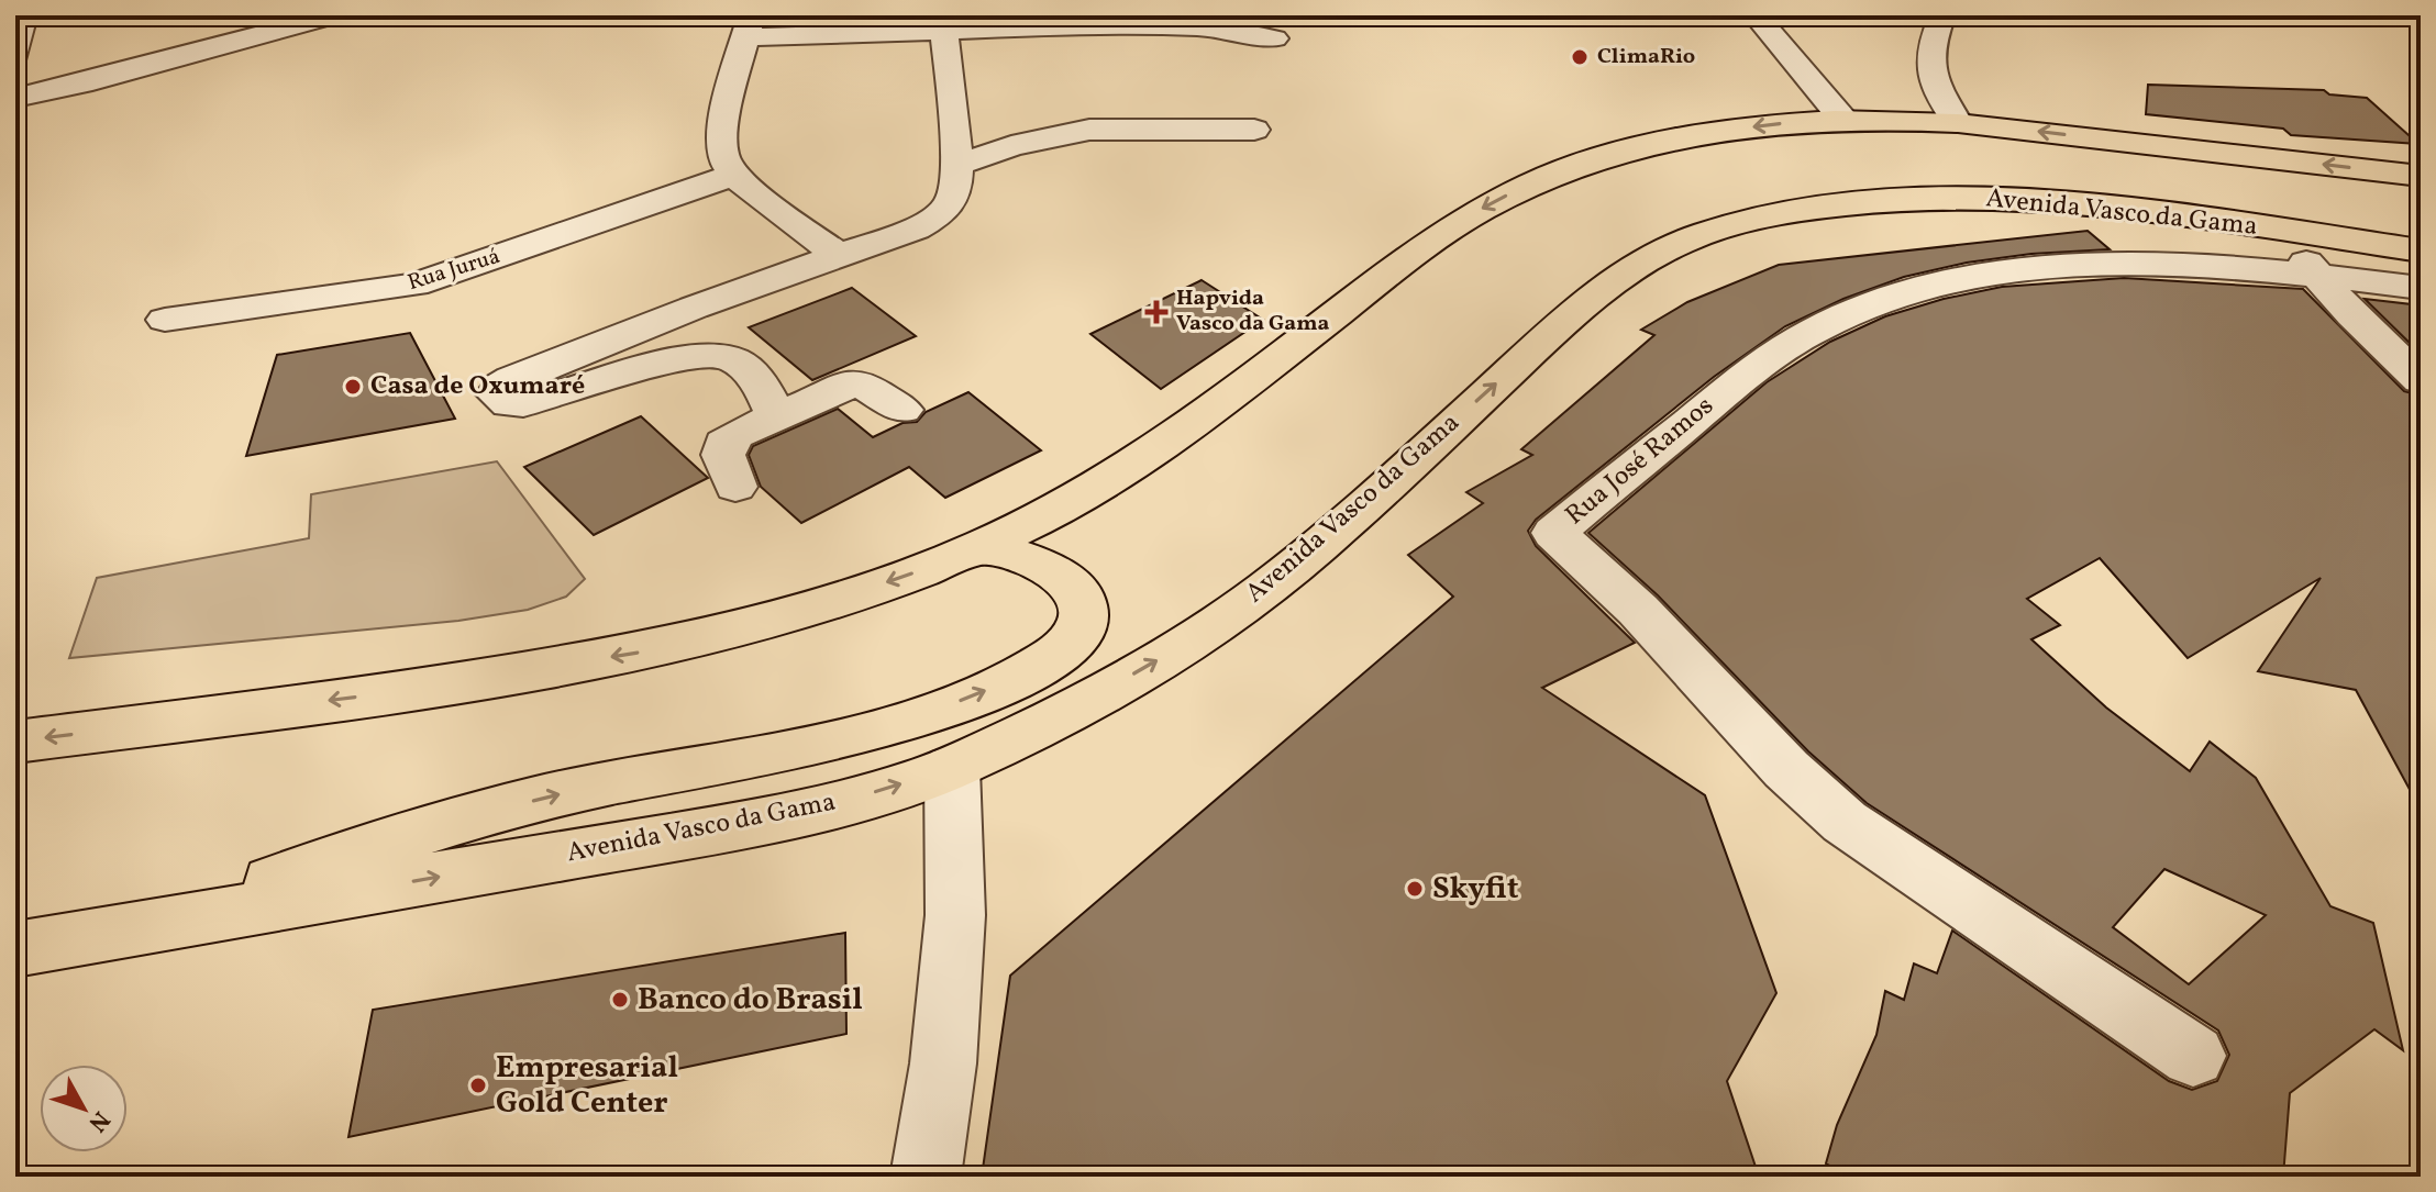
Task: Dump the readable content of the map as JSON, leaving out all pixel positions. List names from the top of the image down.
{
  "streets": {
    "main road": ["Avenida Vasco da Gama"],
    "street": ["Rua Juruá", "Rua José Ramos"]
  },
  "places": {
    "other": [
      "ClimaRio",
      "Casa de Oxumaré",
      "Skyfit",
      "Banco do Brasil",
      "Empresarial Gold Center"
    ],
    "health": ["Hapvida Vasco da Gama"]
  },
  "north": "bottom right"
}
